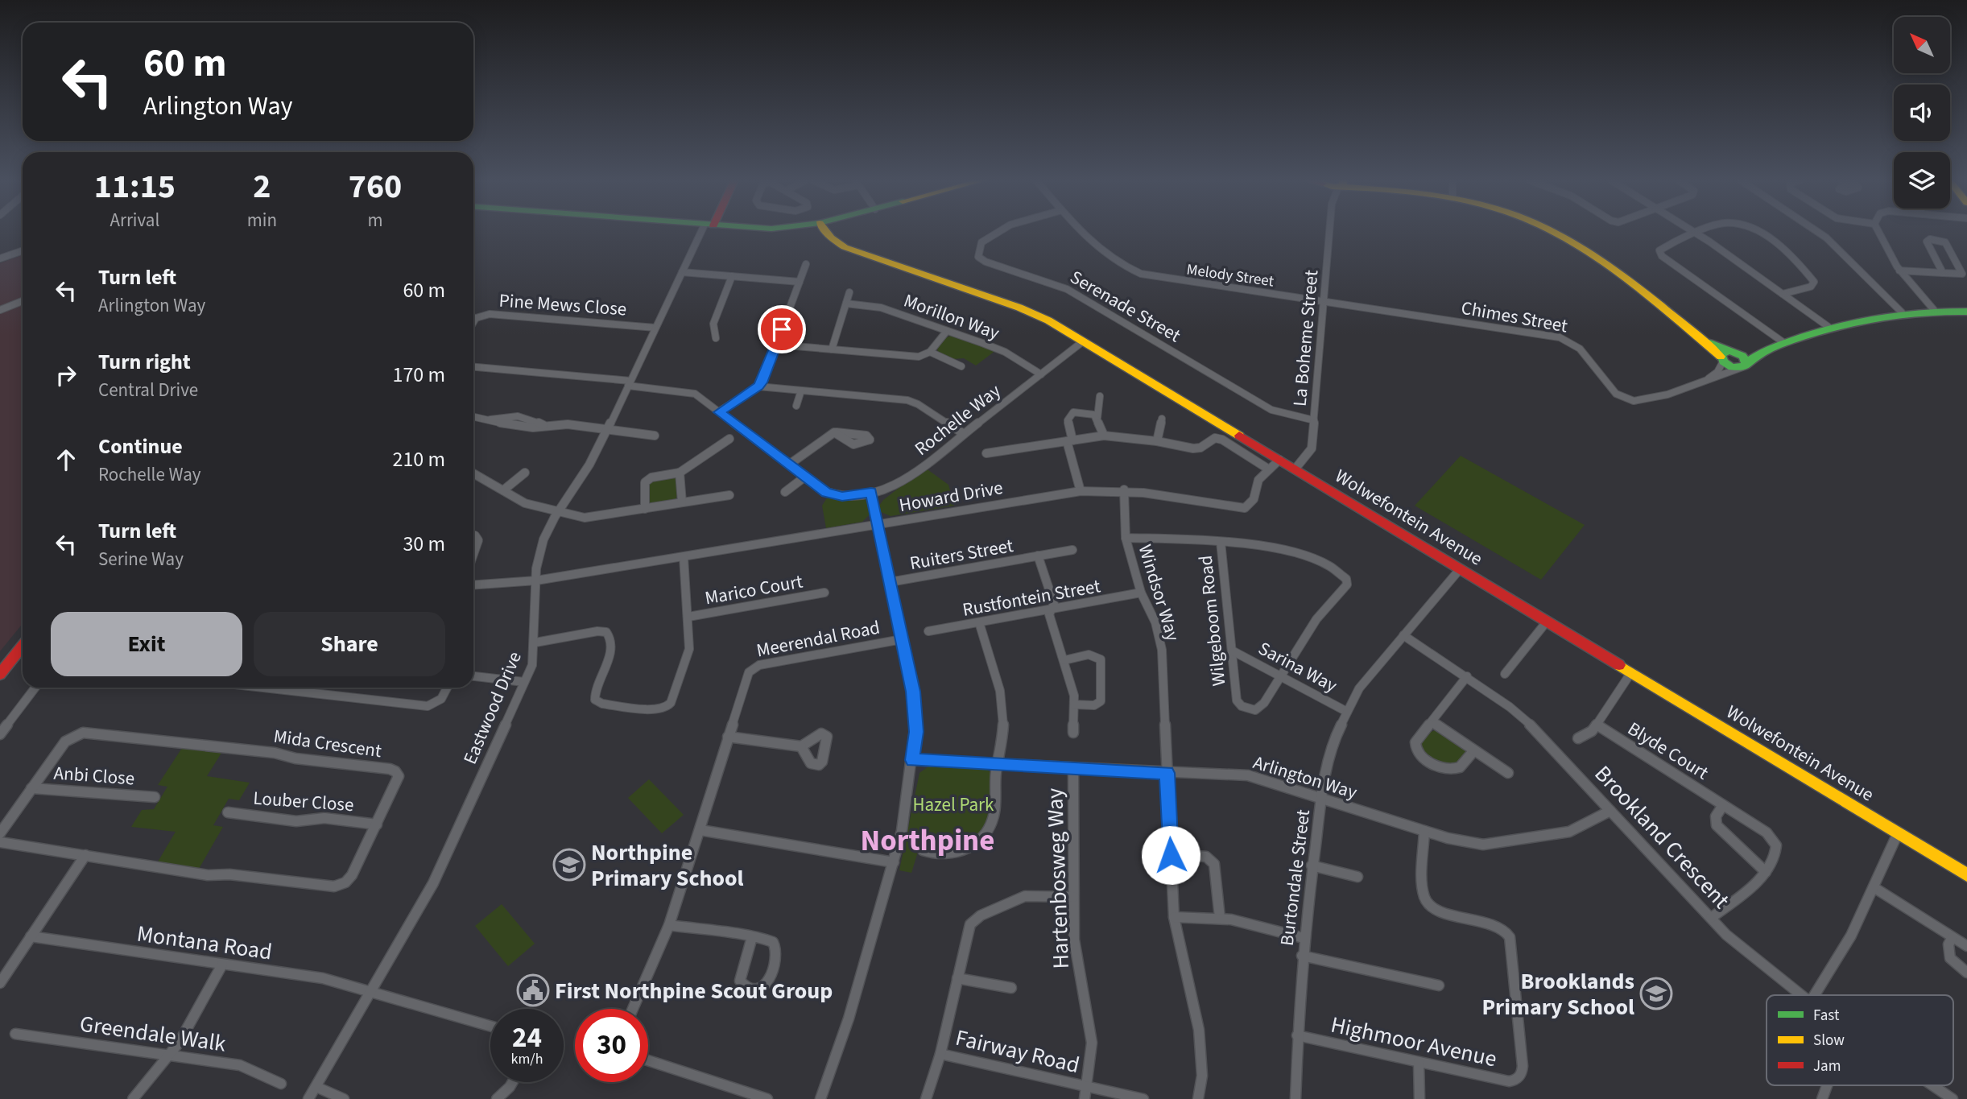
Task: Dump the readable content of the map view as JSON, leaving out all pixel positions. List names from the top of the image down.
{
  "streets": {
    "street": [
      "Melody Street",
      "Pine Mews Close",
      "Serenade Street",
      "Morillon Way",
      "Chimes Street",
      "La Boheme Street",
      "Rochelle Way",
      "Howard Drive",
      "Wolwefontein Avenue",
      "Ruiters Street",
      "Marico Court",
      "Windsor Way",
      "Rustfontein Street",
      "Wilgeboom Road",
      "Meerendal Road",
      "Sarina Way",
      "Eastwood Drive",
      "Mida Crescent",
      "Blyde Court",
      "Anbi Close",
      "Arlington Way",
      "Louber Close",
      "Brookland Crescent",
      "Burtondale Street",
      "Hartenbosweg Way",
      "Montana Road",
      "Greendale Walk",
      "Highmoor Avenue",
      "Fairway Road"
    ]
  },
  "crossings": [
    ["Melody Street", "Chimes Street"],
    ["Melody Street", "La Boheme Street"],
    ["Pine Mews Close", "Eastwood Drive"],
    ["Serenade Street", "La Boheme Street"],
    ["Morillon Way", "Rochelle Way"],
    ["Chimes Street", "La Boheme Street"],
    ["La Boheme Street", "Wolwefontein Avenue"],
    ["Rochelle Way", "Wolwefontein Avenue"],
    ["Rochelle Way", "Eastwood Drive"],
    ["Howard Drive", "Wolwefontein Avenue"],
    ["Howard Drive", "Windsor Way"],
    ["Howard Drive", "Eastwood Drive"],
    ["Wolwefontein Avenue", "Burtondale Street"],
    ["Ruiters Street", "Rustfontein Street"],
    ["Windsor Way", "Rustfontein Street"],
    ["Windsor Way", "Arlington Way"],
    ["Wilgeboom Road", "Sarina Way"],
    ["Sarina Way", "Burtondale Street"],
    ["Eastwood Drive", "Montana Road"],
    ["Mida Crescent", "Anbi Close"],
    ["Mida Crescent", "Louber Close"],
    ["Blyde Court", "Brookland Crescent"],
    ["Arlington Way", "Brookland Crescent"],
    ["Arlington Way", "Burtondale Street"],
    ["Arlington Way", "Hartenbosweg Way"],
    ["Arlington Way", "Highmoor Avenue"],
    ["Brookland Crescent", "Burtondale Street"],
    ["Burtondale Street", "Highmoor Avenue"],
    ["Hartenbosweg Way", "Fairway Road"]
  ],
  "districts": ["Northpine"],
  "parks": ["Hazel Park"],
  "places": {
    "school or university": ["Northpine Primary School", "Brooklands Primary School"],
    "public building": ["First Northpine Scout Group"]
  },
  "legend": ["Fast", "Slow", "Jam"],
  "north": "top left",
  "page": {
    "turn": ["60 m", "Arlington Way"],
    "eta": [
      "11:15",
      "Arrival",
      "2",
      "min",
      "760",
      "m"
    ],
    "list": [
      {
        "name": "Turn left",
        "note": "Arlington Way",
        "value": "60 m"
      },
      {
        "name": "Turn right",
        "note": "Central Drive",
        "value": "170 m"
      },
      {
        "name": "Continue",
        "note": "Rochelle Way",
        "value": "210 m"
      },
      {
        "name": "Turn left",
        "note": "Serine Way",
        "value": "30 m"
      }
    ],
    "buttons": ["Exit", "Share"],
    "speed": "24 km/h",
    "limit": "30"
  }
}
